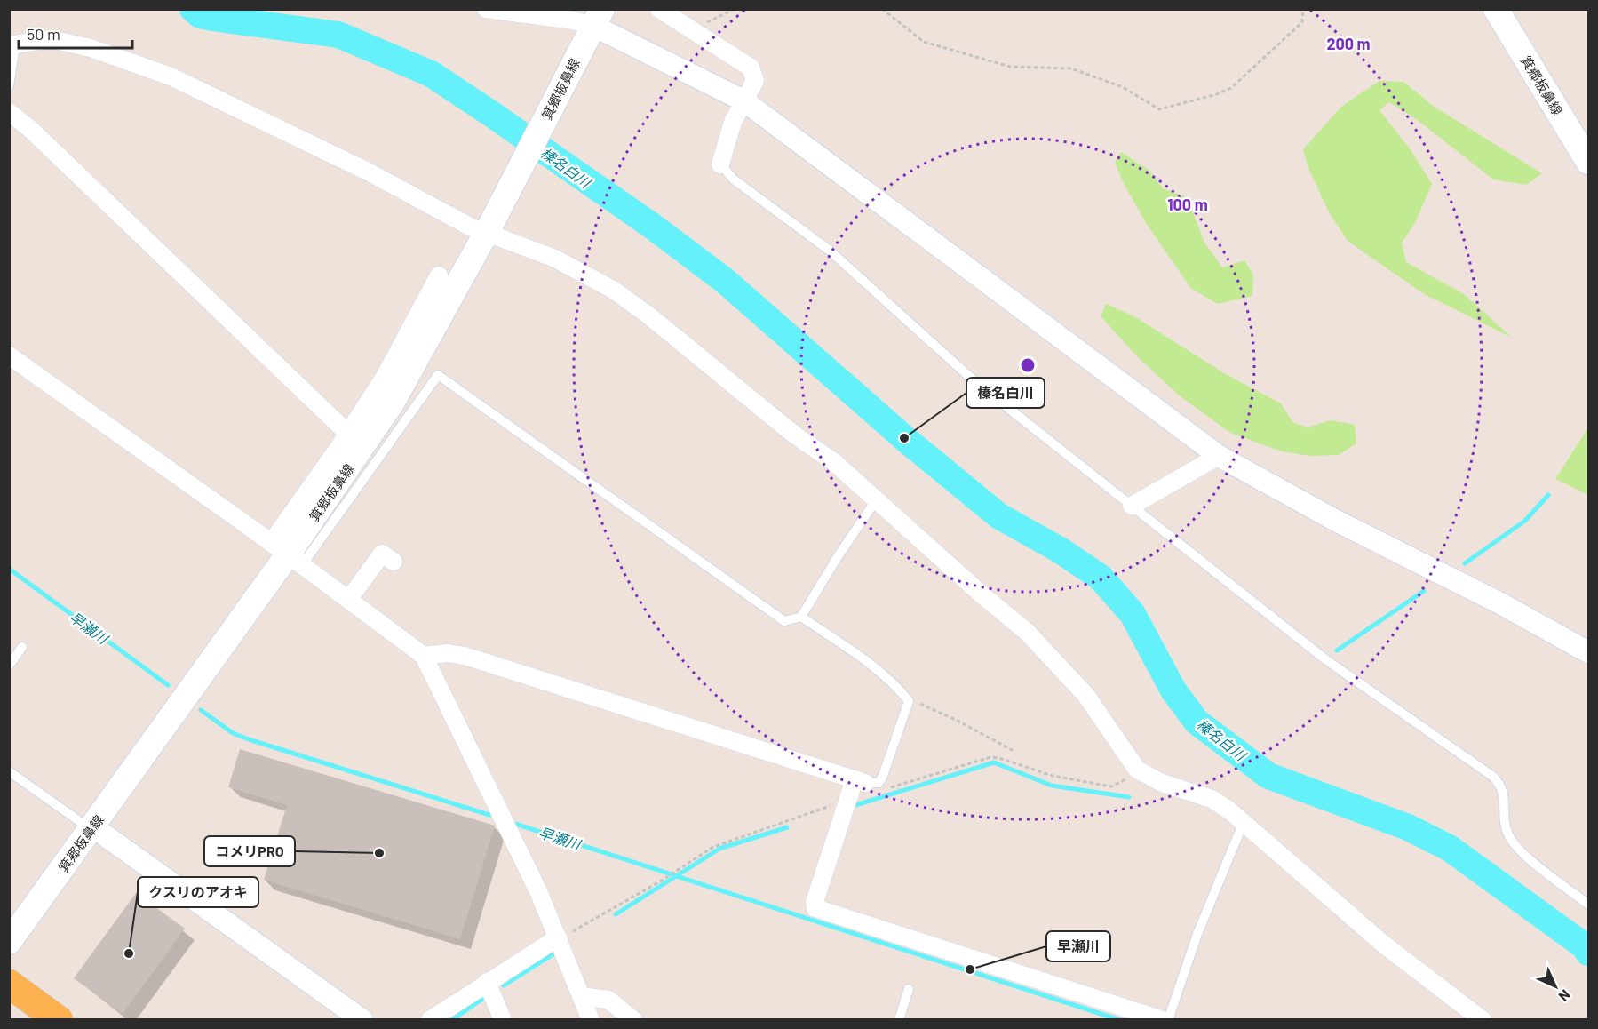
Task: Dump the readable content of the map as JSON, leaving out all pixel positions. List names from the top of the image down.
{
  "streets": {
    "main road": ["箕郷板鼻線"]
  },
  "water": ["榛名白川", "早瀬川"],
  "places": [
    "榛名白川",
    "コメリPRO",
    "クスリのアオキ",
    "早瀬川"
  ],
  "scale_bar": "50 m",
  "north": "bottom right",
  "rings": ["200 m", "100 m"]
}
